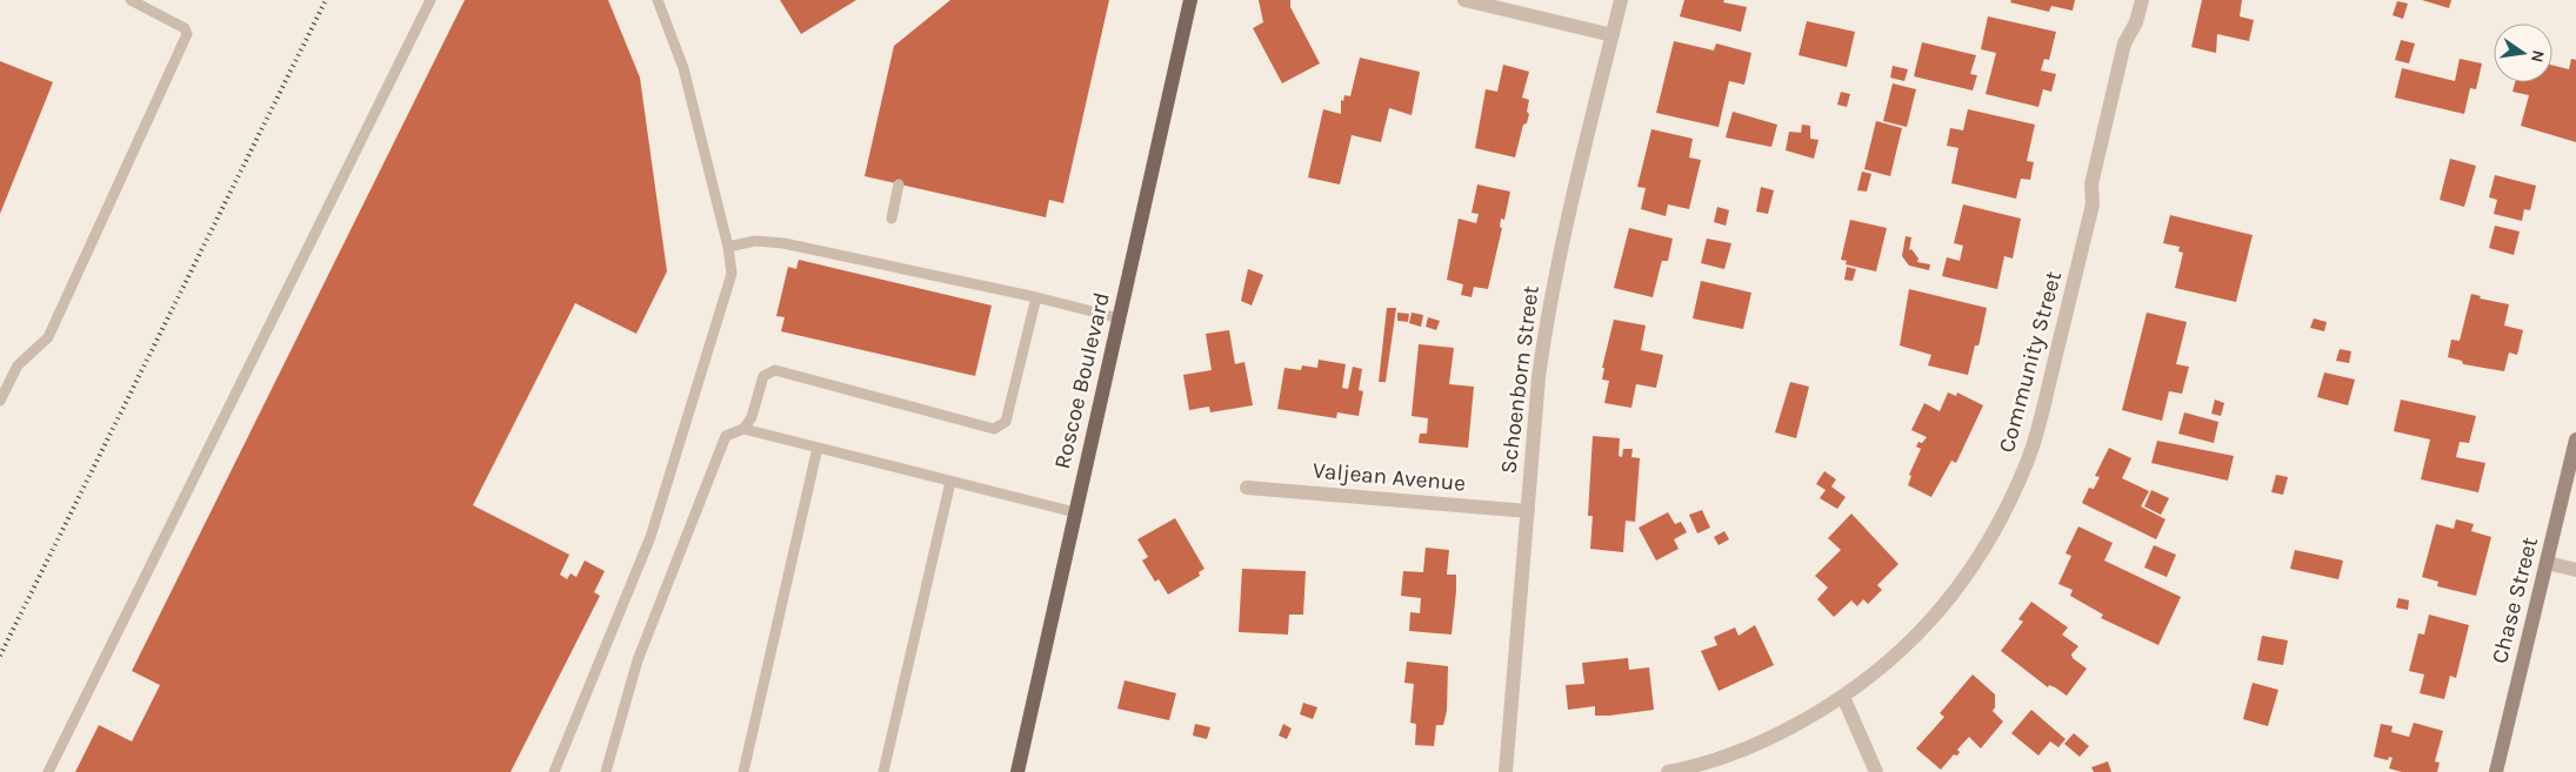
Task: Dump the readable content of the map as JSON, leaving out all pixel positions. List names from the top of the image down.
{
  "streets": {
    "main road": ["Roscoe Boulevard"],
    "street": [
      "Community Street",
      "Schoenborn Street",
      "Valjean Avenue",
      "Chase Street"
    ]
  },
  "crossings": [
    ["Schoenborn Street", "Valjean Avenue"]
  ],
  "north": "right"
}
